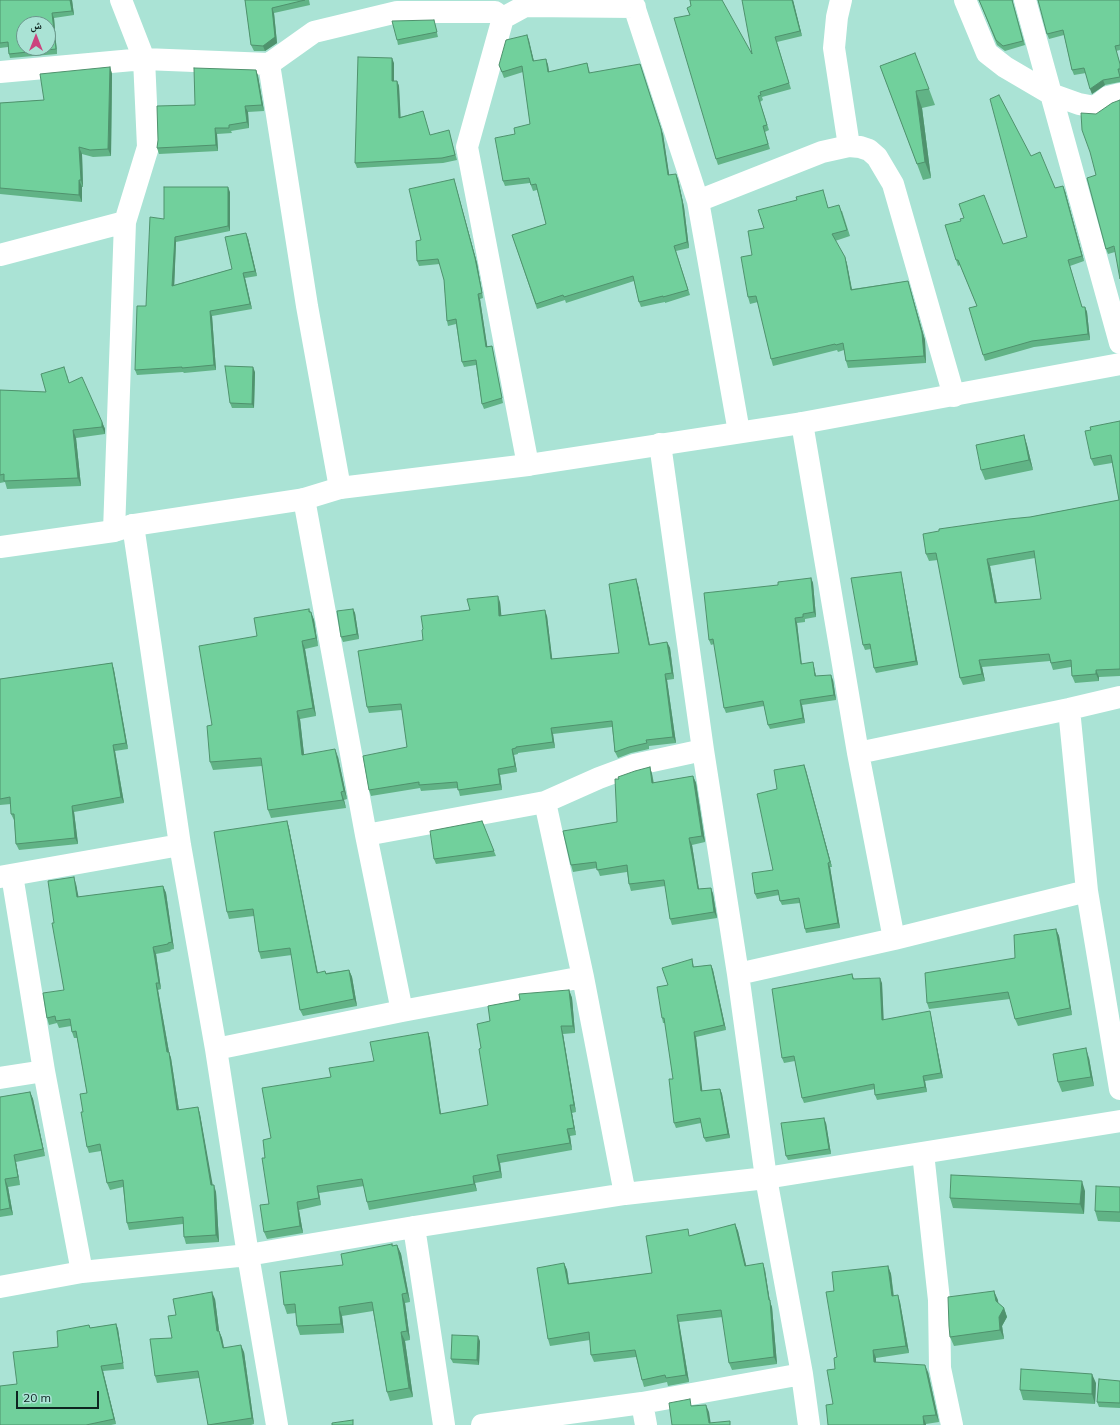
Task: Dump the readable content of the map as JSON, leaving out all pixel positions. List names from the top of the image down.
{
  "scale_bar": "20 m",
  "north": "top"
}
